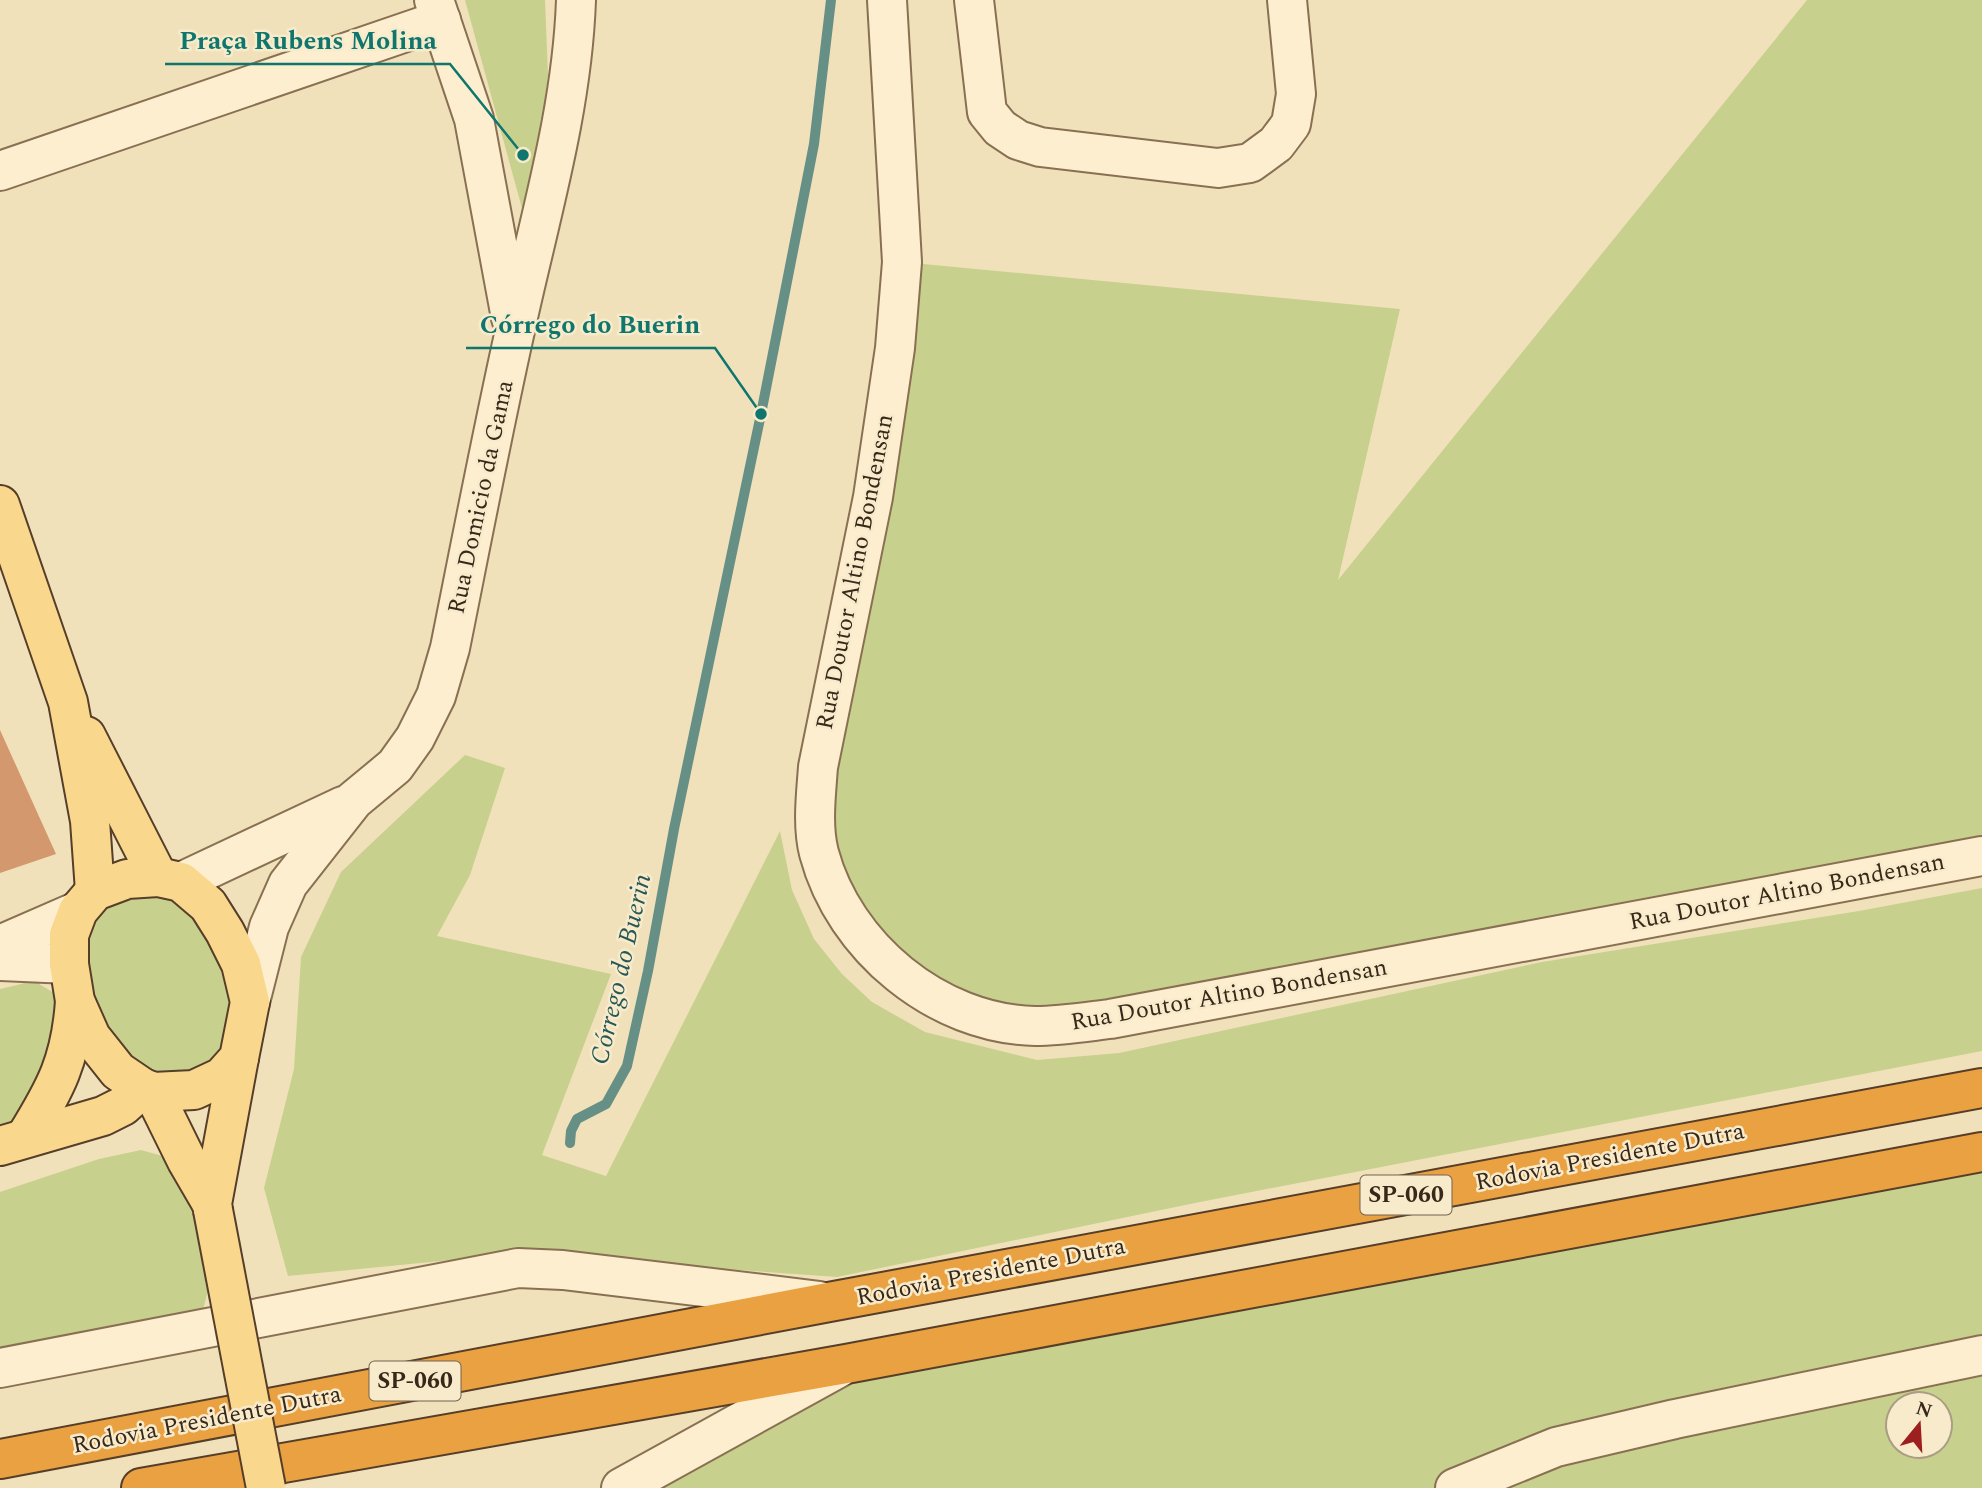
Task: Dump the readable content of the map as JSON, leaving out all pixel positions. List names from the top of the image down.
{
  "streets": {
    "highway": ["Rodovia Presidente Dutra", "SP-060"],
    "street": ["Rua Domicio da Gama", "Rua Doutor Altino Bondensan"]
  },
  "water": ["Córrego do Buerin"],
  "places": ["Praça Rubens Molina", "Córrego do Buerin"],
  "north": "top"
}
